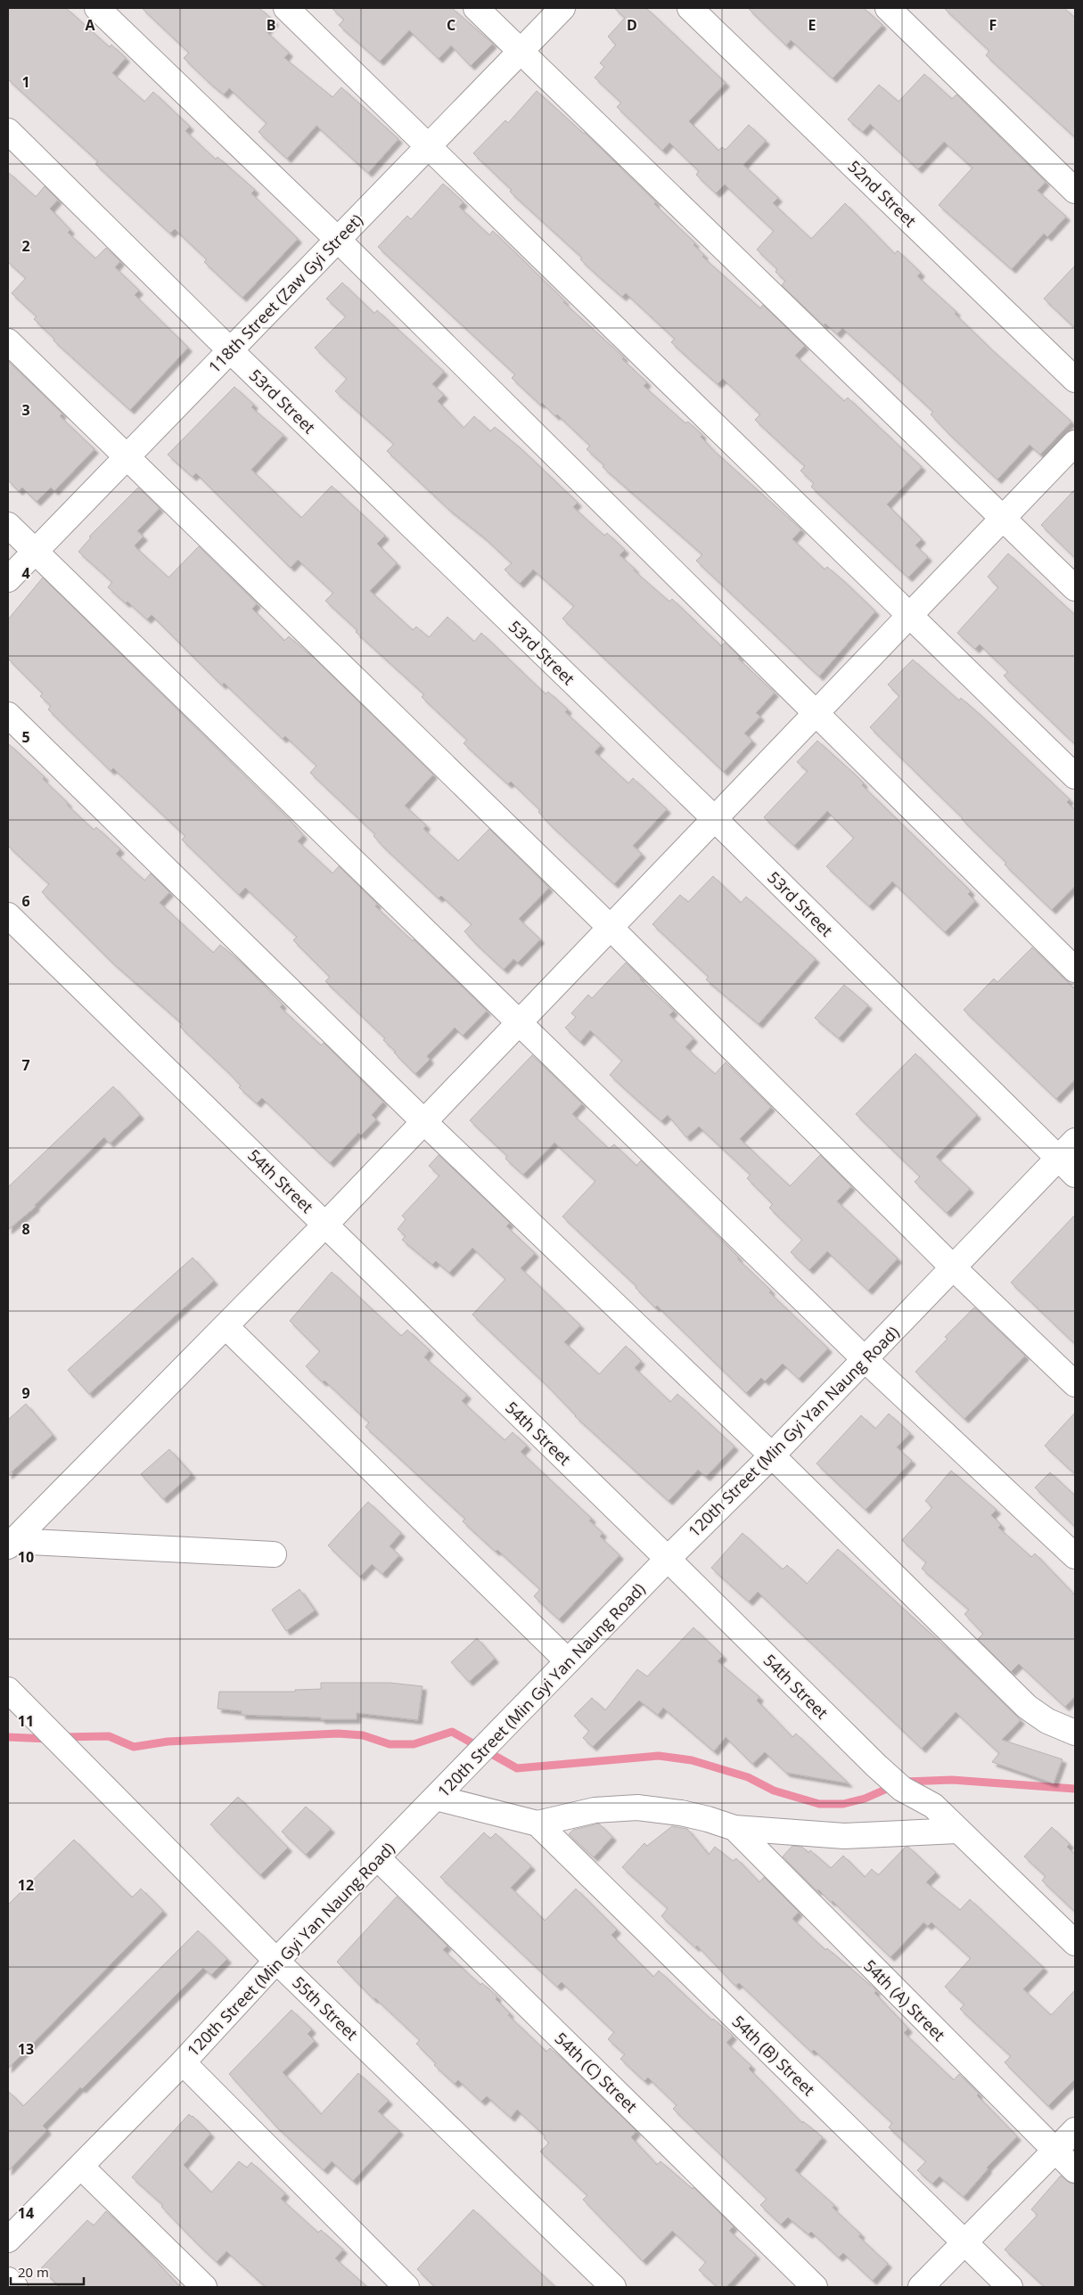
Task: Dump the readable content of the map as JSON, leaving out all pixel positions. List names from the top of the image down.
{
  "streets": {
    "street": [
      "52nd Street",
      "118th Street (Zaw Gyi Street)",
      "53rd Street",
      "54th Street",
      "120th Street (Min Gyi Yan Naung Road)",
      "54th (A) Street",
      "55th Street",
      "54th (B) Street",
      "54th (C) Street"
    ]
  },
  "crossings": [
    ["118th Street (Zaw Gyi Street)", "53rd Street"],
    ["53rd Street", "120th Street (Min Gyi Yan Naung Road)"],
    ["54th Street", "120th Street (Min Gyi Yan Naung Road)"],
    ["120th Street (Min Gyi Yan Naung Road)", "55th Street"],
    ["120th Street (Min Gyi Yan Naung Road)", "54th (C) Street"]
  ],
  "scale_bar": "20 m",
  "grid": {
    "columns": [
      "A",
      "B",
      "C",
      "D",
      "E",
      "F"
    ],
    "rows": [
      "1",
      "2",
      "3",
      "4",
      "5",
      "6",
      "7",
      "8",
      "9",
      "10",
      "11",
      "12",
      "13",
      "14"
    ]
  }
}
